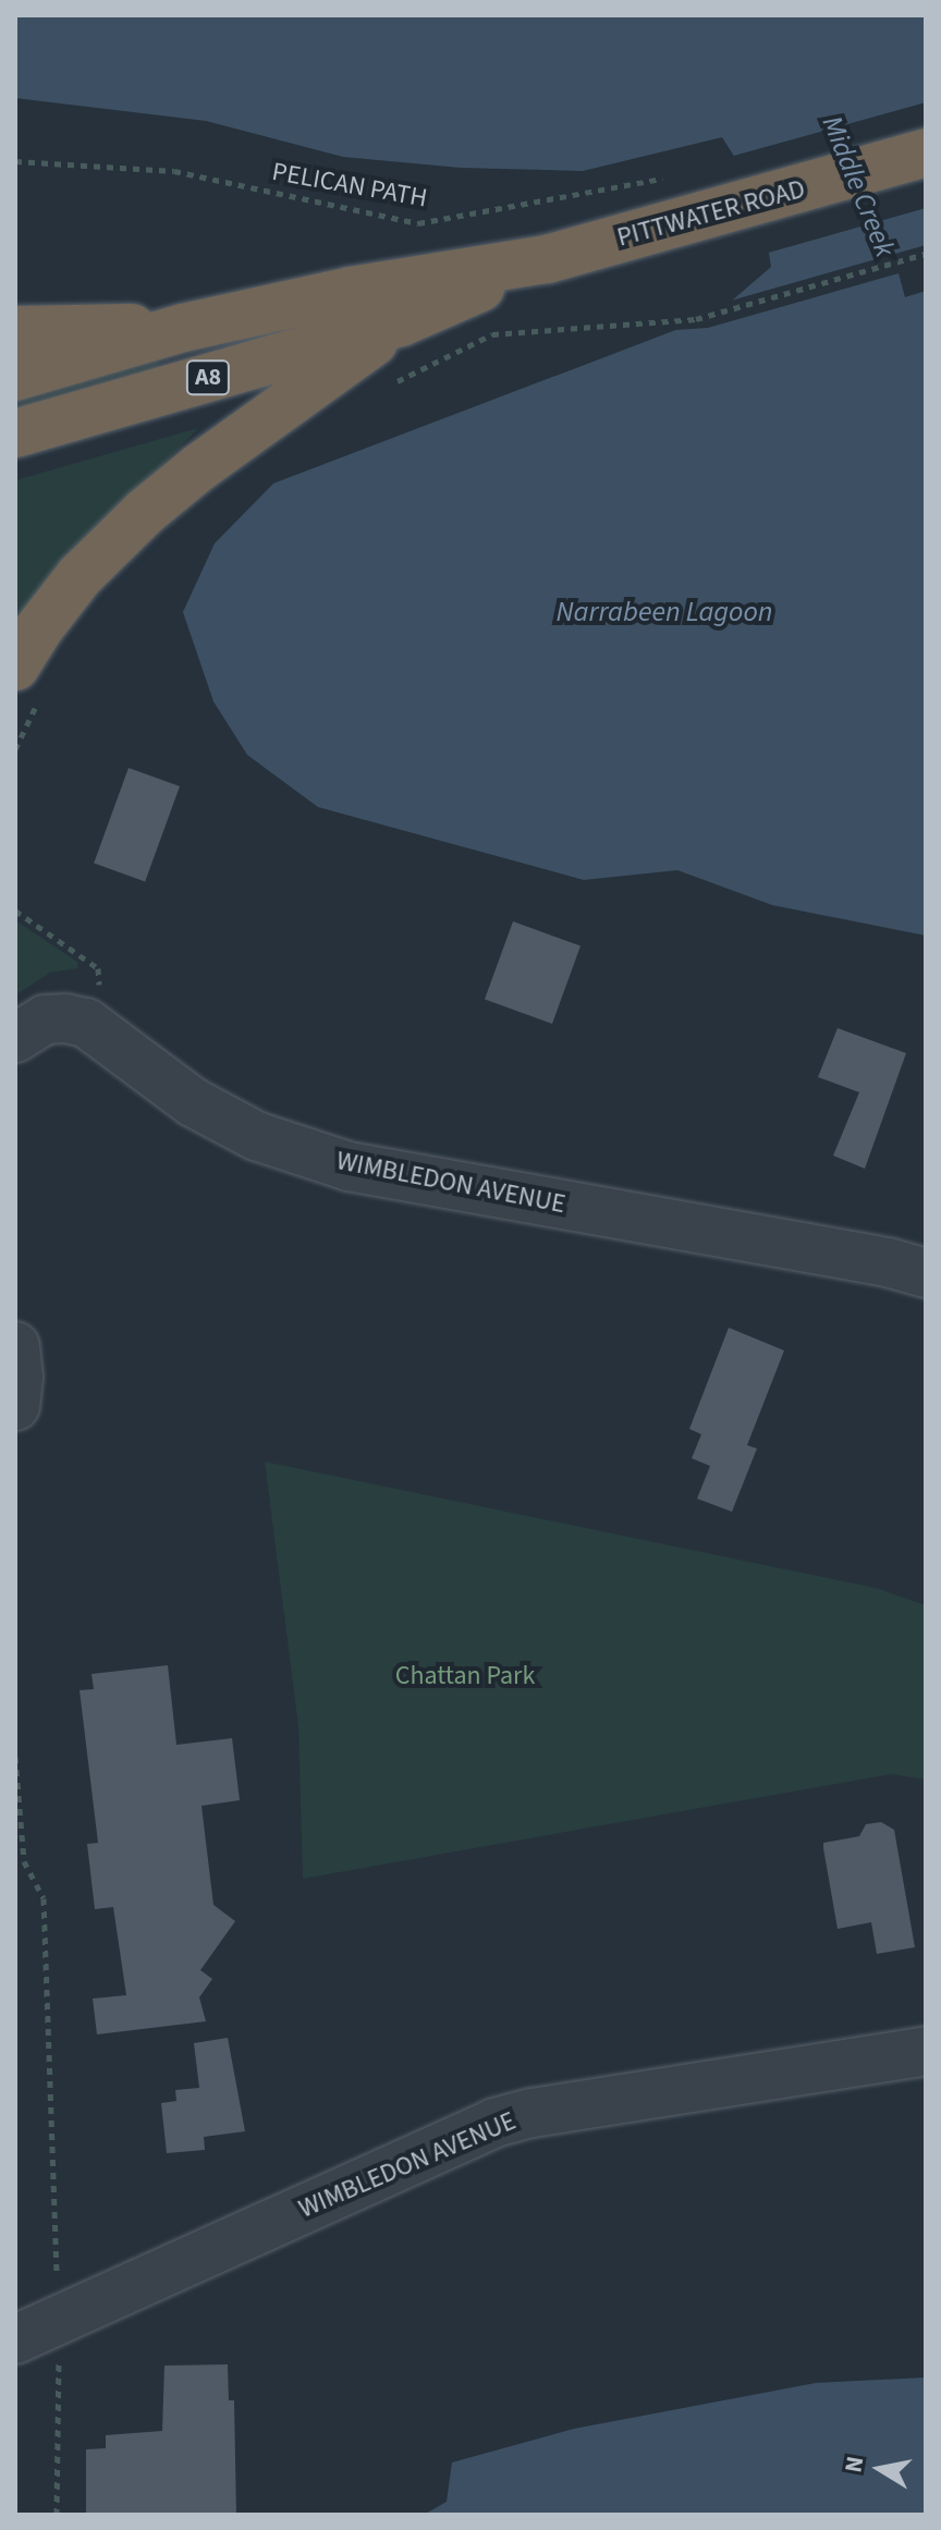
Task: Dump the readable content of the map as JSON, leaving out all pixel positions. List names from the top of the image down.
{
  "streets": {
    "highway": ["PITTWATER ROAD", "A8"],
    "street": ["WIMBLEDON AVENUE"],
    "path": ["PELICAN PATH"]
  },
  "water": ["Middle Creek", "Narrabeen Lagoon"],
  "parks": ["Chattan Park"],
  "north": "left"
}
